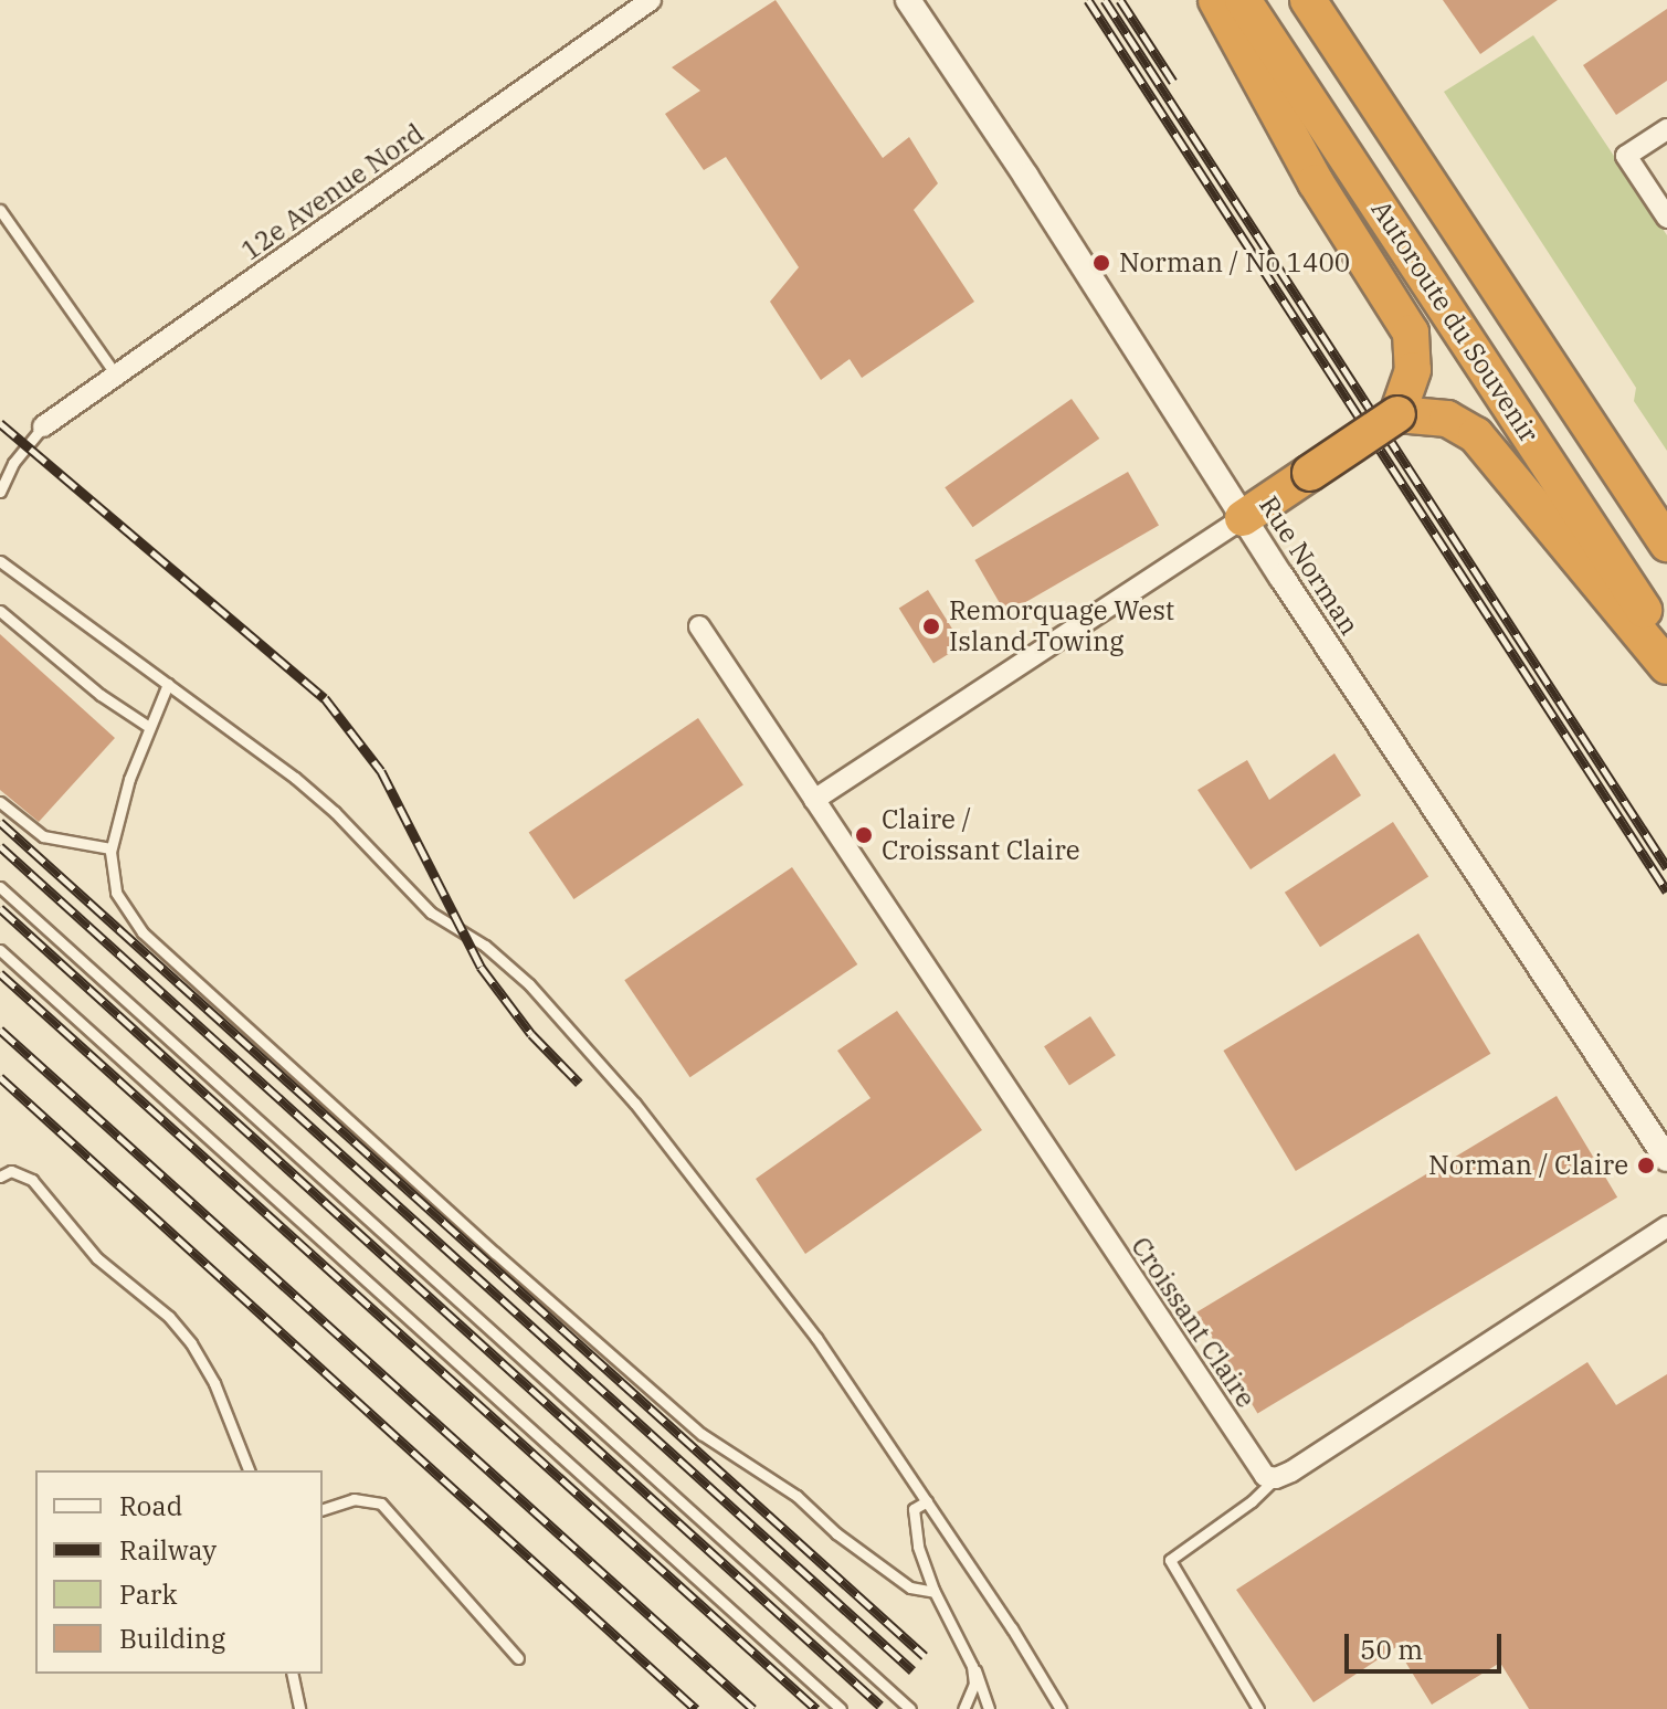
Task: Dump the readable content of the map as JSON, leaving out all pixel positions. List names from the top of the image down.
{
  "streets": {
    "highway": ["Autoroute du Souvenir"],
    "street": ["12e Avenue Nord", "Rue Norman", "Croissant Claire"]
  },
  "places": [
    "Norman / No 1400",
    "Remorquage West Island Towing",
    "Claire / Croissant Claire",
    "Norman / Claire"
  ],
  "legend": [
    "Road",
    "Railway",
    "Park",
    "Building"
  ],
  "scale_bar": "50 m"
}
